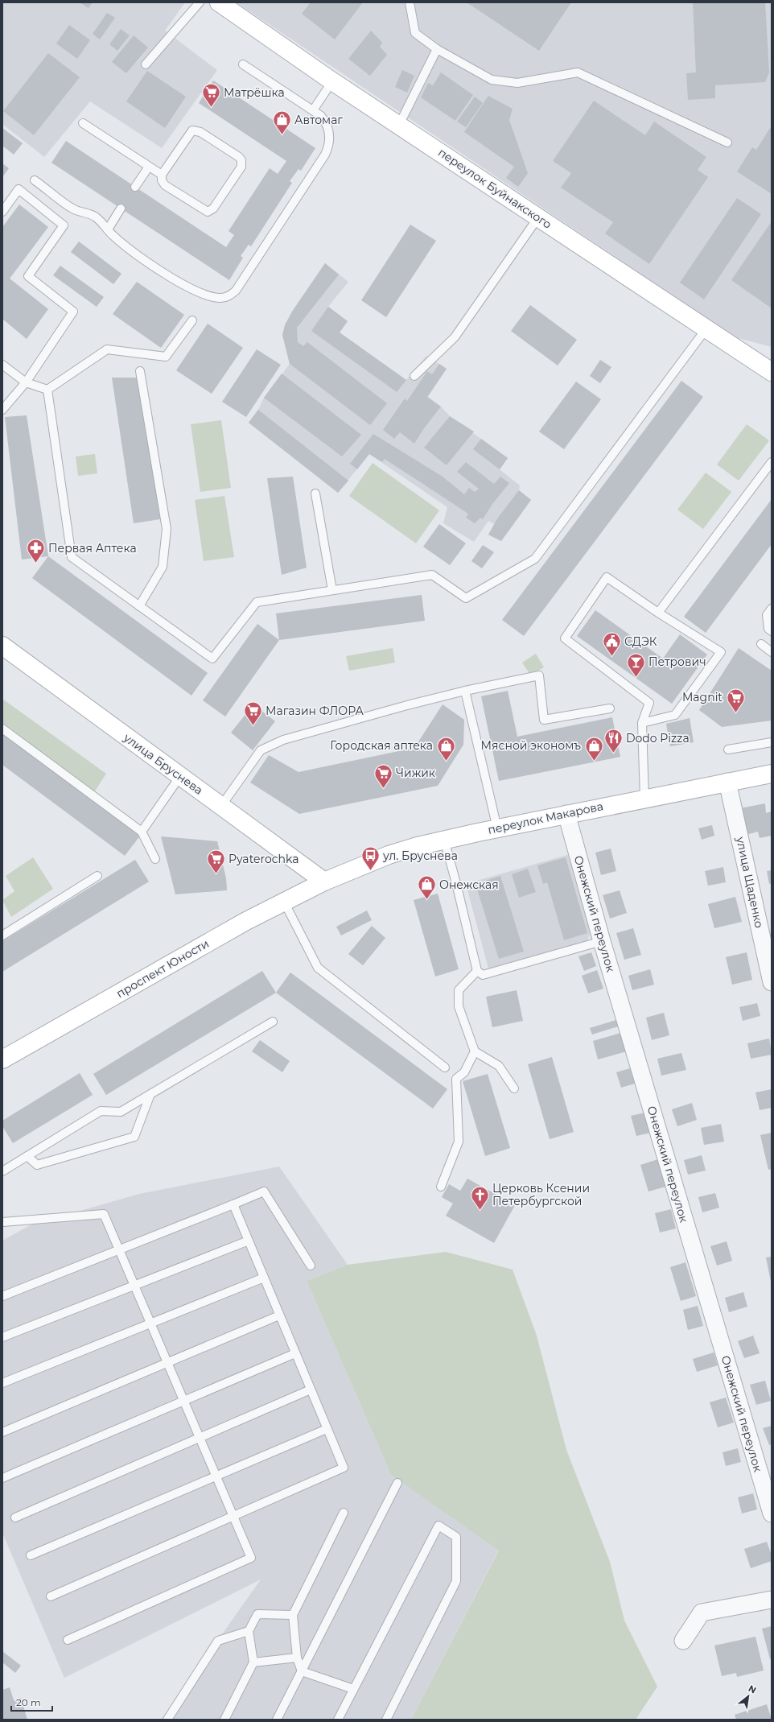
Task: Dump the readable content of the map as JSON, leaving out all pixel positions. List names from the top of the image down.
{
  "streets": {
    "street": [
      "переулок Буйнакского",
      "улица Бруснева",
      "переулок Макарова",
      "улица Щаденко",
      "Онежский переулок",
      "проспект Юности"
    ]
  },
  "crossings": [
    ["улица Бруснева", "переулок Макарова"],
    ["улица Бруснева", "проспект Юности"],
    ["переулок Макарова", "улица Щаденко"],
    ["переулок Макарова", "Онежский переулок"],
    ["переулок Макарова", "проспект Юности"]
  ],
  "places": {
    "supermarket": [
      "Матрёшка",
      "Magnit",
      "Магазин ФЛОРА",
      "Чижик",
      "Pyaterochka"
    ],
    "shop": [
      "Автомаг",
      "Городская аптека",
      "Мясной экономъ",
      "Онежская"
    ],
    "pharmacy": ["Первая Аптека"],
    "public building": ["СДЭК"],
    "bar": ["Петрович"],
    "restaurant": ["Dodo Pizza"],
    "bus stop": ["ул. Бруснева"],
    "church": ["Церковь Ксении Петербургской"]
  },
  "scale_bar": "20 m",
  "north": "top right"
}
